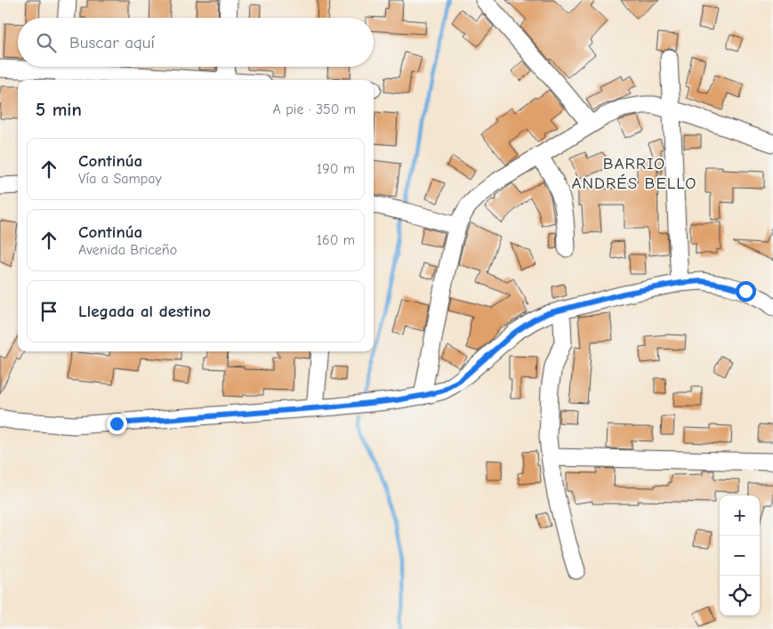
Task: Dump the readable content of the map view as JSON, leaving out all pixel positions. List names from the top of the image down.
{
  "districts": ["BARRIO ANDRÉS BELLO"],
  "page": {
    "search": "Buscar aquí",
    "heading": ["5 min", "A pie · 350 m"],
    "list": [
      ["Continúa", "Vía a Sampay", "190 m"],
      ["Continúa", "Avenida Briceño", "160 m"],
      "Llegada al destino"
    ],
    "map_buttons": ["+", "−"]
  }
}
